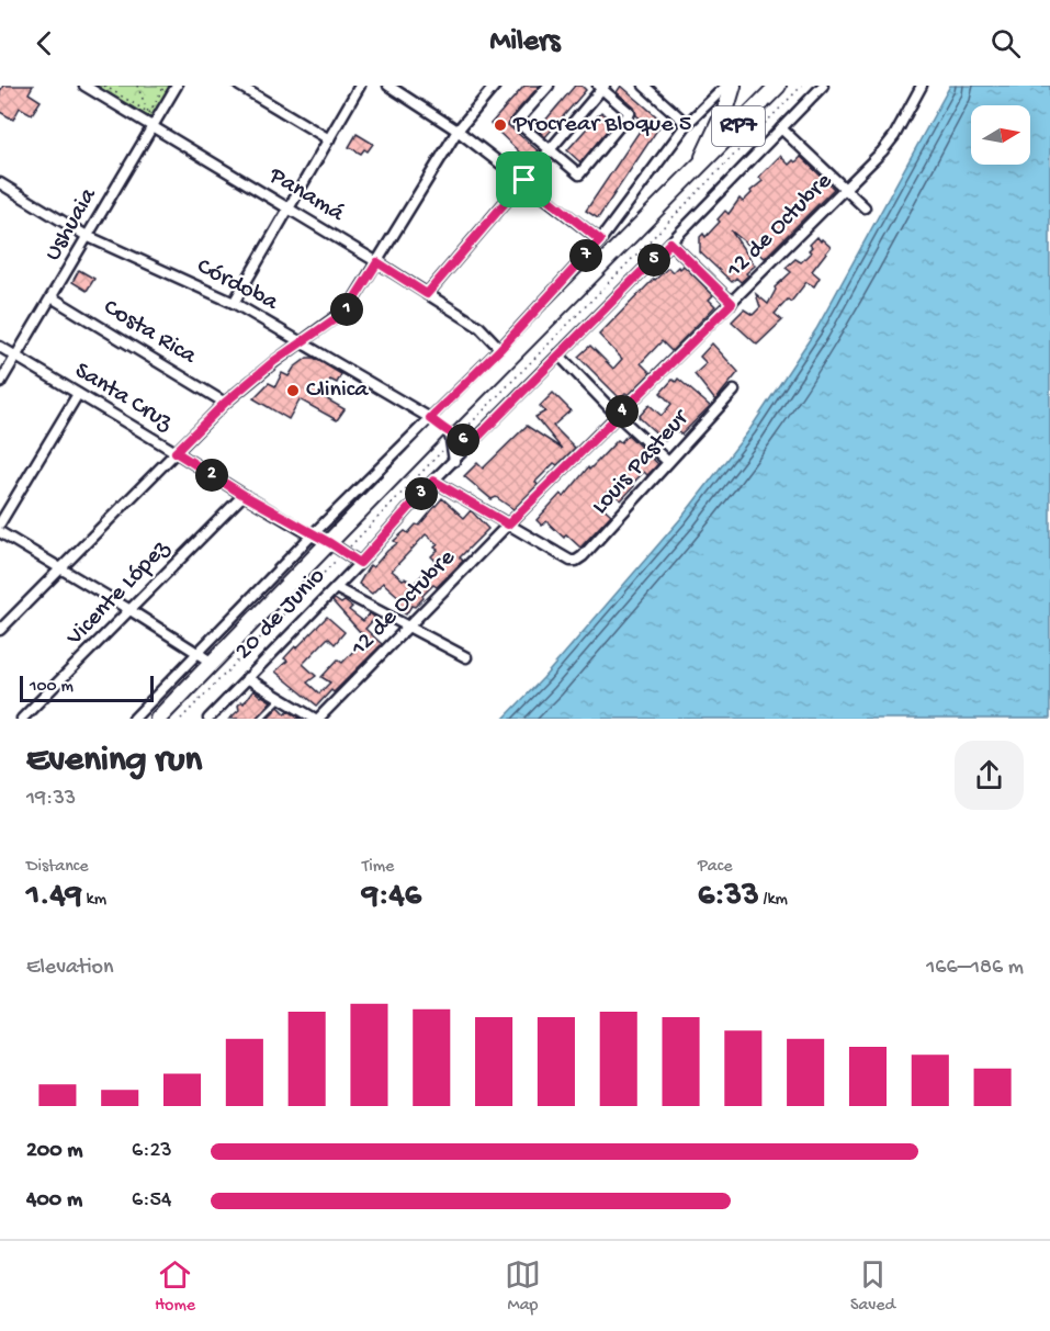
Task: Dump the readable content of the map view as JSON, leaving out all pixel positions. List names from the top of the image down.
{
  "streets": {
    "main road": ["RP7"],
    "street": [
      "Panamá",
      "Ushuaia",
      "12 de Octubre",
      "Córdoba",
      "Costa Rica",
      "Santa Cruz",
      "Louis Pasteur",
      "Vicente López",
      "20 de Junio"
    ]
  },
  "crossings": [
    ["RP7", "Córdoba"],
    ["RP7", "Santa Cruz"],
    ["RP7", "20 de Junio"],
    ["Panamá", "Ushuaia"],
    ["Panamá", "20 de Junio"],
    ["Ushuaia", "Córdoba"],
    ["Ushuaia", "Costa Rica"],
    ["Ushuaia", "Santa Cruz"],
    ["12 de Octubre", "Louis Pasteur"],
    ["Córdoba", "20 de Junio"],
    ["Santa Cruz", "Vicente López"],
    ["Santa Cruz", "20 de Junio"]
  ],
  "places": ["Procrear Bloque 5", "Clinica"],
  "scale_bar": "100 m",
  "north": "right",
  "page": {
    "header": "Milers",
    "pins": [
      "7",
      "5",
      "1",
      "4",
      "6",
      "2",
      "3"
    ],
    "scale": "100 m",
    "heading": ["Evening run", "19:33"],
    "stats": [
      ["Distance", "1.49 km"],
      ["Time", "9:46"],
      ["Pace", "6:33 /km"]
    ],
    "chart": ["Elevation", "166–186 m"],
    "list": [
      {
        "name": "200 m",
        "note": "6:23"
      },
      {
        "name": "400 m",
        "note": "6:54"
      }
    ],
    "tabs": ["Home", "Map", "Saved"]
  }
}
